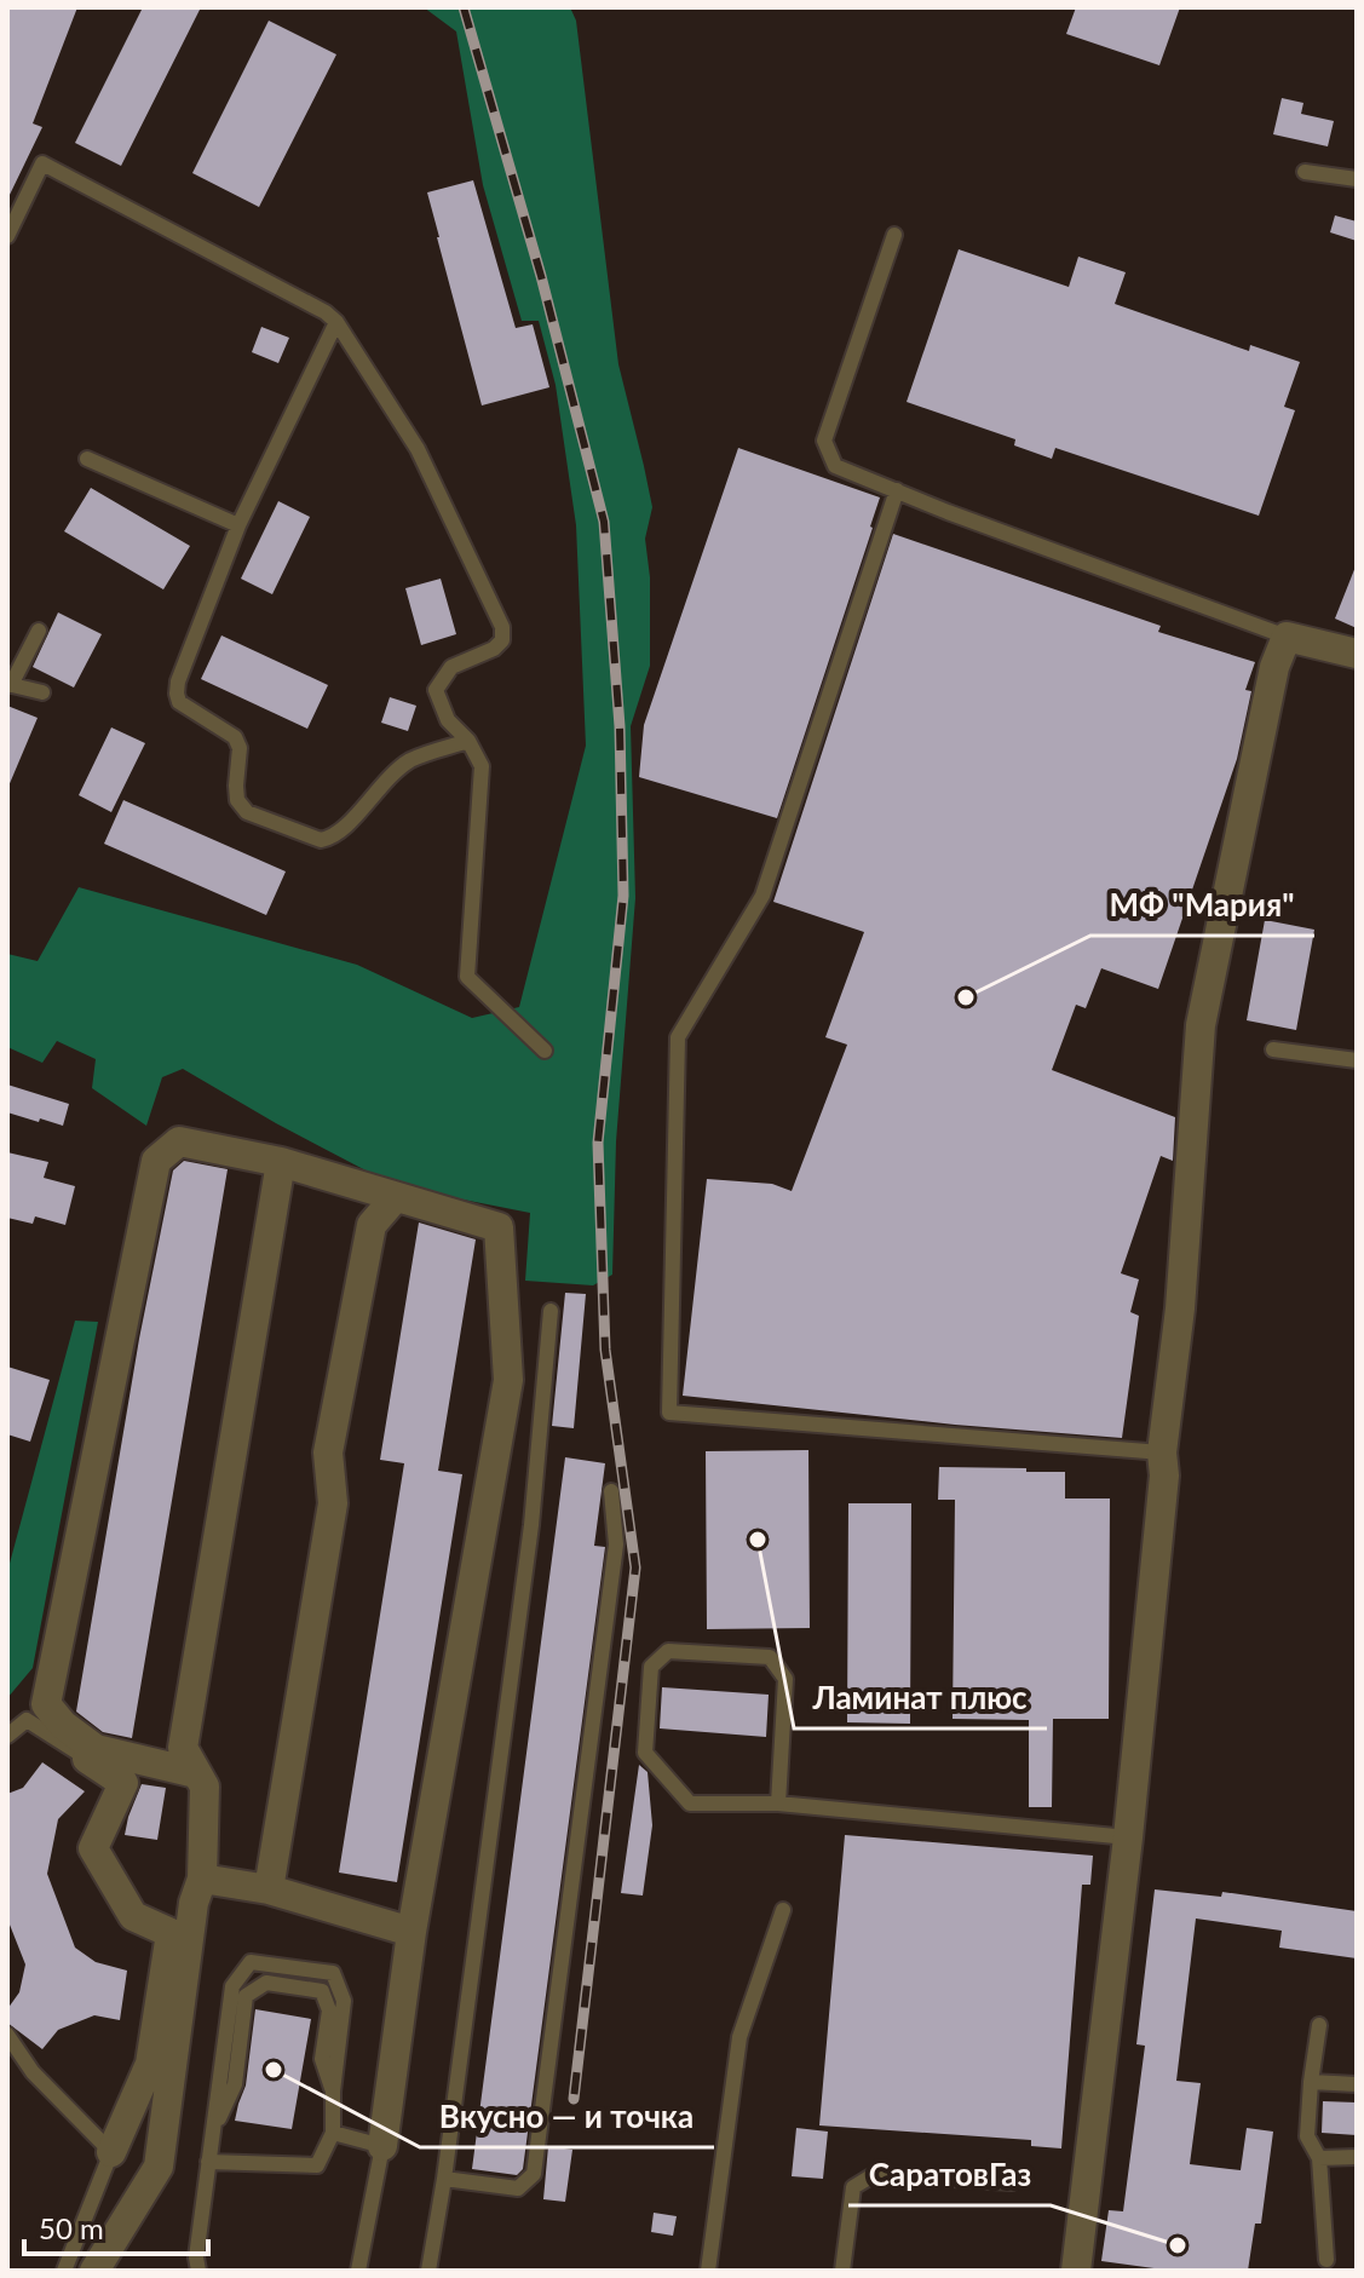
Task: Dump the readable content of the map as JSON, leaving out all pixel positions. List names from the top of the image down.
{
  "places": [
    "МФ \"Мария\"",
    "Ламинат плюс",
    "Вкусно — и точка",
    "СаратовГаз"
  ],
  "scale_bar": "50 m"
}
